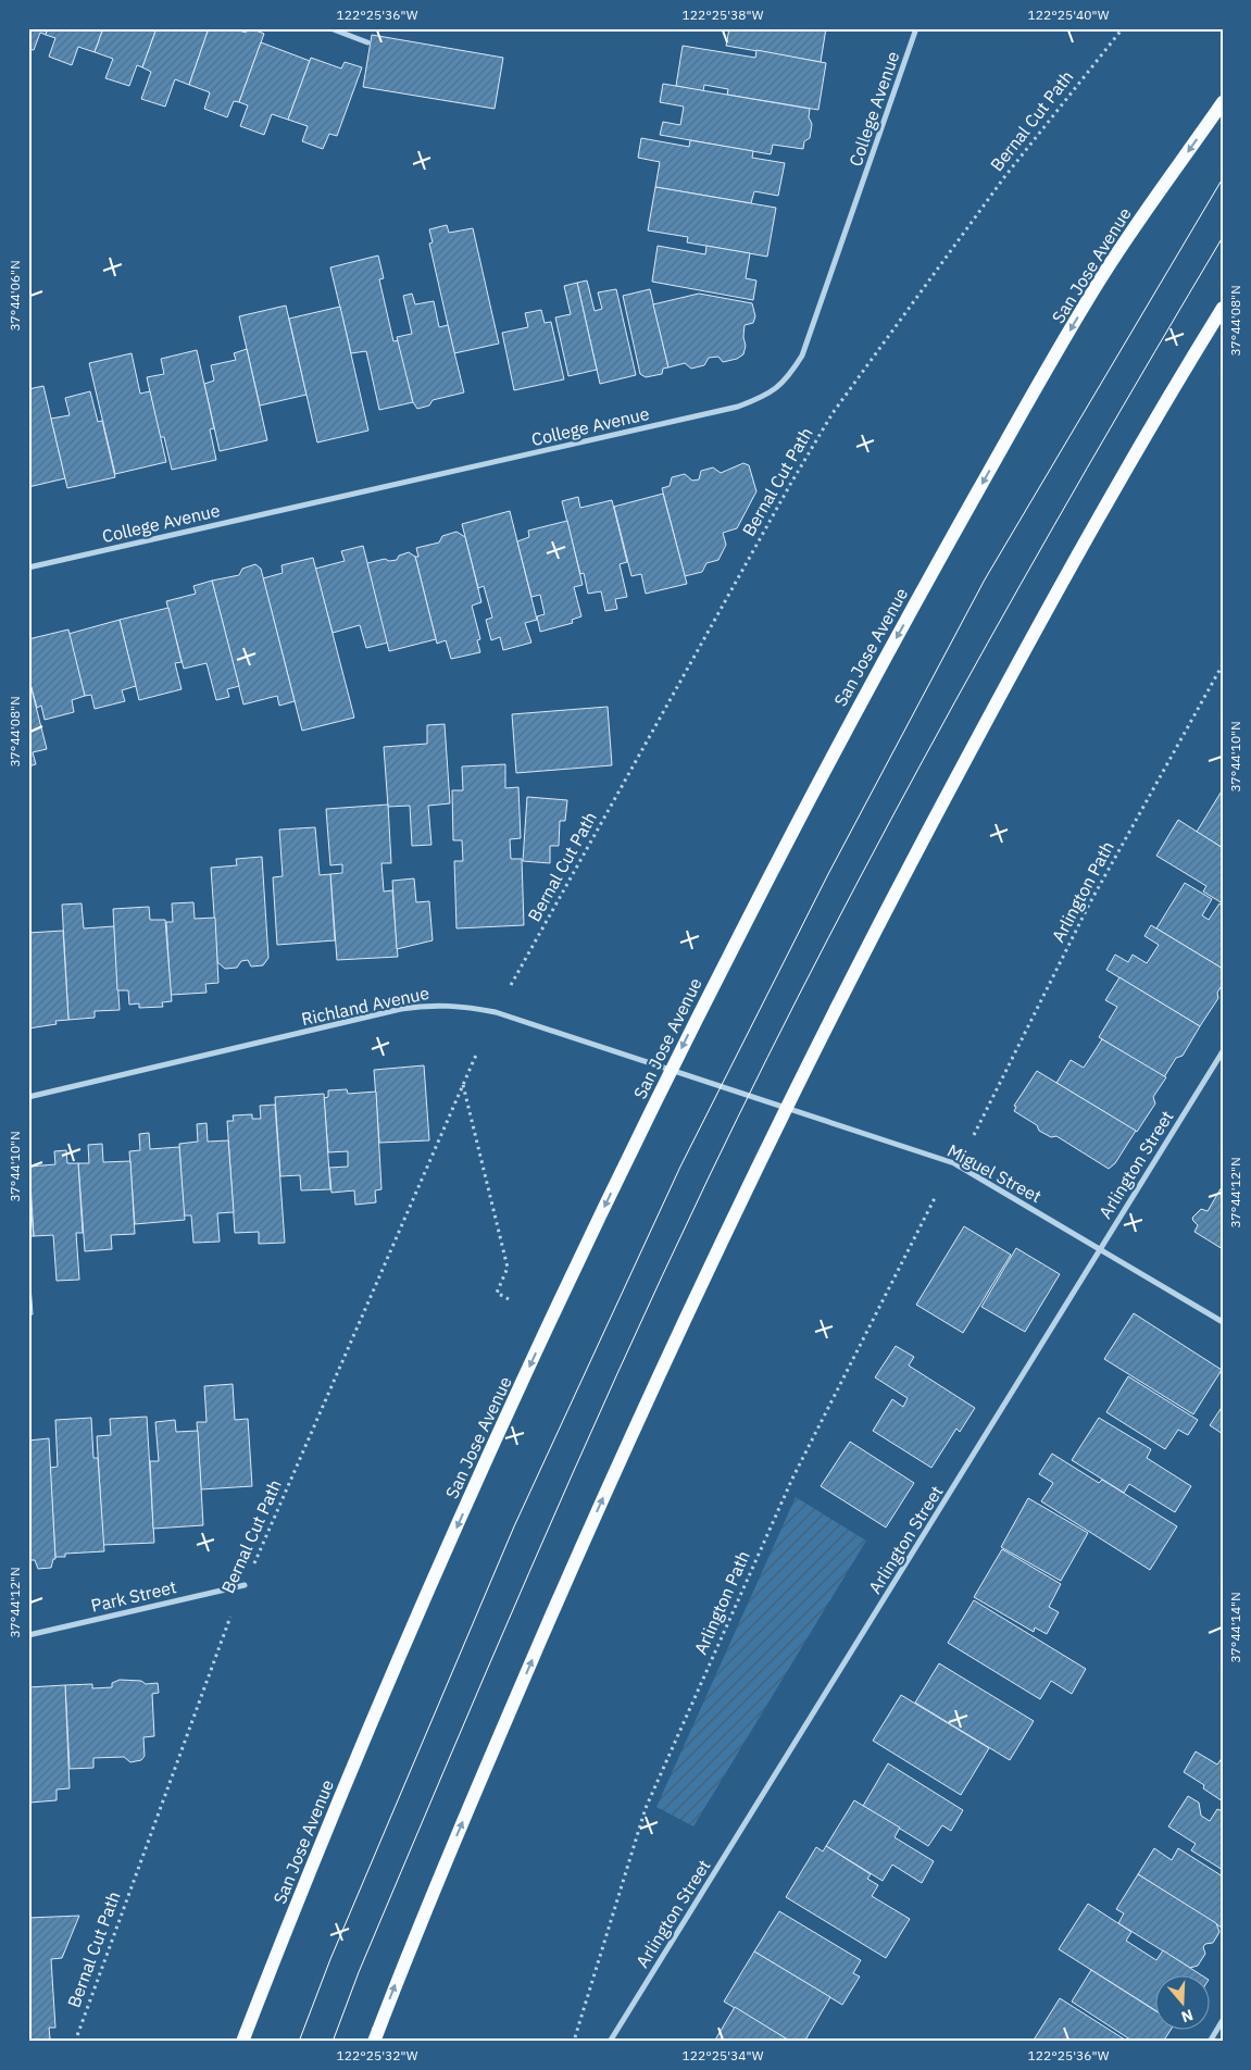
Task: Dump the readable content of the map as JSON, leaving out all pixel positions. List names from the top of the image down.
{
  "streets": {
    "main road": ["San Jose Avenue"],
    "street": [
      "College Avenue",
      "Richland Avenue",
      "Arlington Street",
      "Miguel Street",
      "Park Street"
    ],
    "path": ["Bernal Cut Path", "Arlington Path"]
  },
  "crossings": [
    ["Bernal Cut Path", "Park Street"],
    ["Richland Avenue", "Miguel Street"],
    ["Arlington Street", "Miguel Street"]
  ],
  "north": "bottom",
  "coordinates": [
    "122°25'36\"W",
    "122°25'38\"W",
    "122°25'40\"W",
    "37°44'06\"N",
    "37°44'08\"N",
    "37°44'10\"N",
    "37°44'12\"N",
    "37°44'14\"N",
    "122°25'32\"W",
    "122°25'34\"W"
  ]
}
